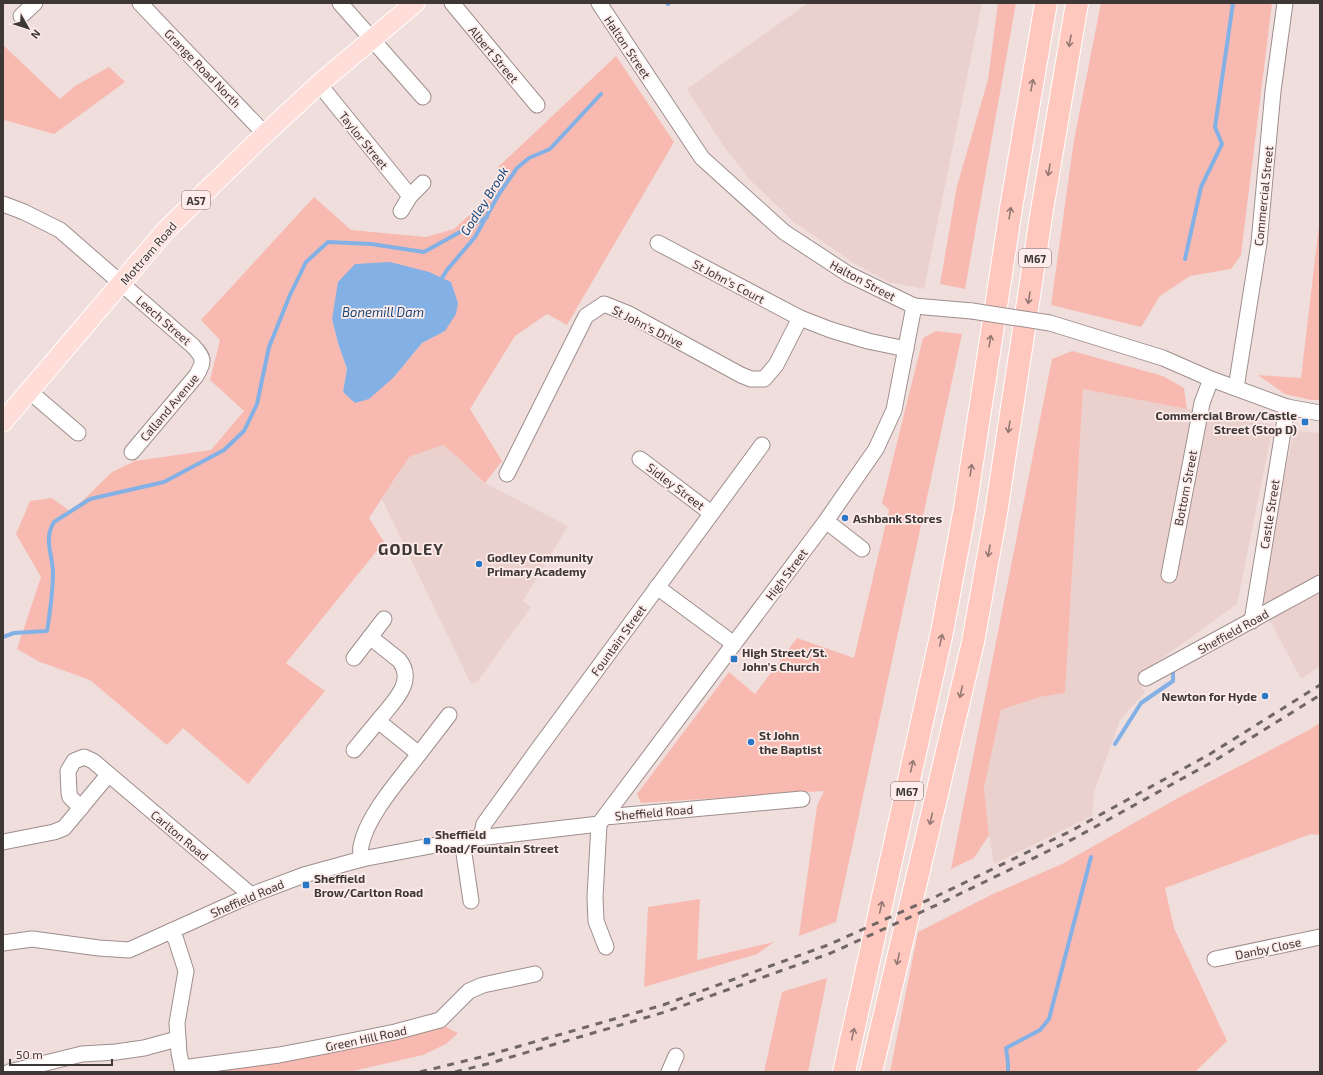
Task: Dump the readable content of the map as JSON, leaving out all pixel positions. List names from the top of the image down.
{
  "streets": {
    "highway": ["M67"],
    "main road": ["A57", "Mottram Road"],
    "street": [
      "Halton Street",
      "Albert Street",
      "Grange Road North",
      "Taylor Street",
      "Commercial Street",
      "St John's Court",
      "Leech Street",
      "St John's Drive",
      "Calland Avenue",
      "Sidley Street",
      "Bottom Street",
      "Castle Street",
      "High Street",
      "Sheffield Road",
      "Fountain Street",
      "Carlton Road",
      "Danby Close",
      "Green Hill Road"
    ]
  },
  "crossings": [
    ["Halton Street", "Commercial Street"],
    ["Halton Street", "Bottom Street"],
    ["Halton Street", "Castle Street"],
    ["Halton Street", "High Street"],
    ["Grange Road North", "Mottram Road"],
    ["Taylor Street", "Mottram Road"],
    ["Mottram Road", "Leech Street"],
    ["St John's Court", "St John's Drive"],
    ["St John's Court", "High Street"],
    ["Leech Street", "Calland Avenue"],
    ["Sidley Street", "Fountain Street"],
    ["Castle Street", "Sheffield Road"],
    ["High Street", "Sheffield Road"],
    ["Sheffield Road", "Fountain Street"],
    ["Sheffield Road", "Carlton Road"]
  ],
  "districts": ["GODLEY"],
  "water": ["Godley Brook", "Bonemill Dam"],
  "places": {
    "transit": [
      "Commercial Brow/Castle Street (Stop D)",
      "High Street/St. John's Church",
      "Sheffield Road/Fountain Street",
      "Sheffield Brow/Carlton Road"
    ],
    "other": [
      "Ashbank Stores",
      "Godley Community Primary Academy",
      "Newton for Hyde",
      "St John the Baptist"
    ]
  },
  "scale_bar": "50 m",
  "north": "bottom right"
}
